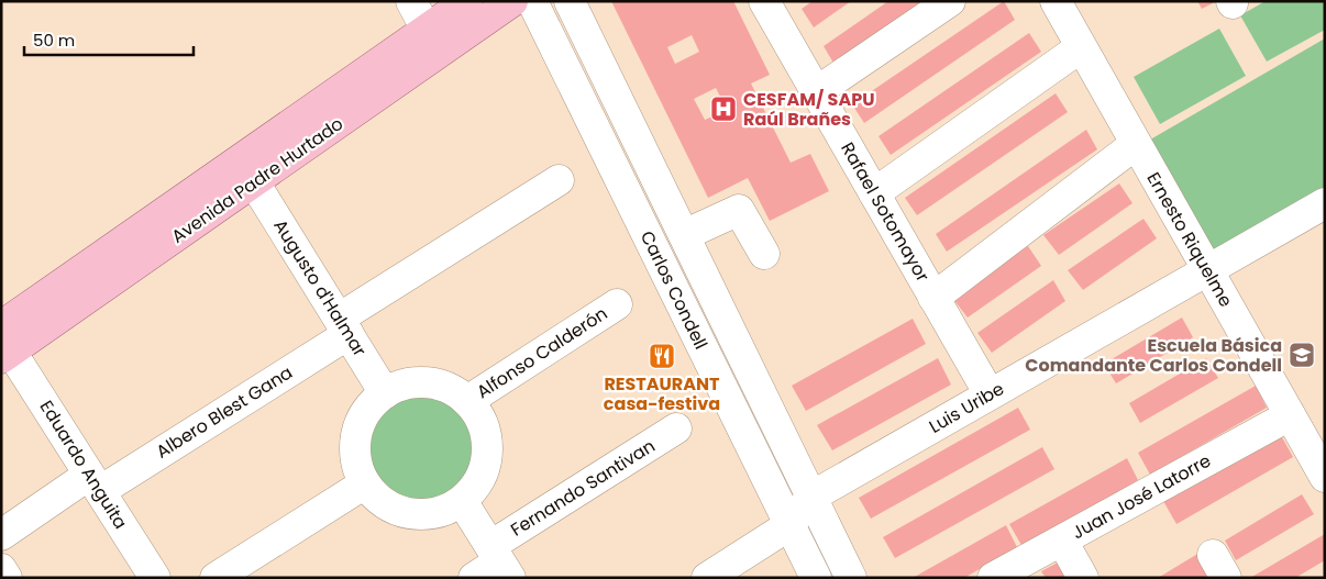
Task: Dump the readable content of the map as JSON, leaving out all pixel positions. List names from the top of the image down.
{
  "streets": {
    "main road": ["Avenida Padre Hurtado"],
    "street": [
      "Rafael Sotomayor",
      "Ernesto Riquelme",
      "Augusto d'Halmar",
      "Carlos Condell",
      "Alfonso Calderón",
      "Luis Uribe",
      "Albero Blest Gana",
      "Eduardo Anguita",
      "Fernando Santivan",
      "Juan José Latorre"
    ]
  },
  "crossings": [
    ["Avenida Padre Hurtado", "Augusto d'Halmar"],
    ["Avenida Padre Hurtado", "Eduardo Anguita"],
    ["Rafael Sotomayor", "Luis Uribe"],
    ["Ernesto Riquelme", "Luis Uribe"],
    ["Ernesto Riquelme", "Juan José Latorre"],
    ["Augusto d'Halmar", "Alfonso Calderón"],
    ["Augusto d'Halmar", "Albero Blest Gana"],
    ["Carlos Condell", "Luis Uribe"],
    ["Albero Blest Gana", "Eduardo Anguita"]
  ],
  "places": {
    "hospital": ["CESFAM/ SAPU Raúl Brañes"],
    "school or university": ["Escuela Básica Comandante Carlos Condell"],
    "restaurant": ["RESTAURANT casa-festiva"]
  },
  "scale_bar": "50 m"
}
